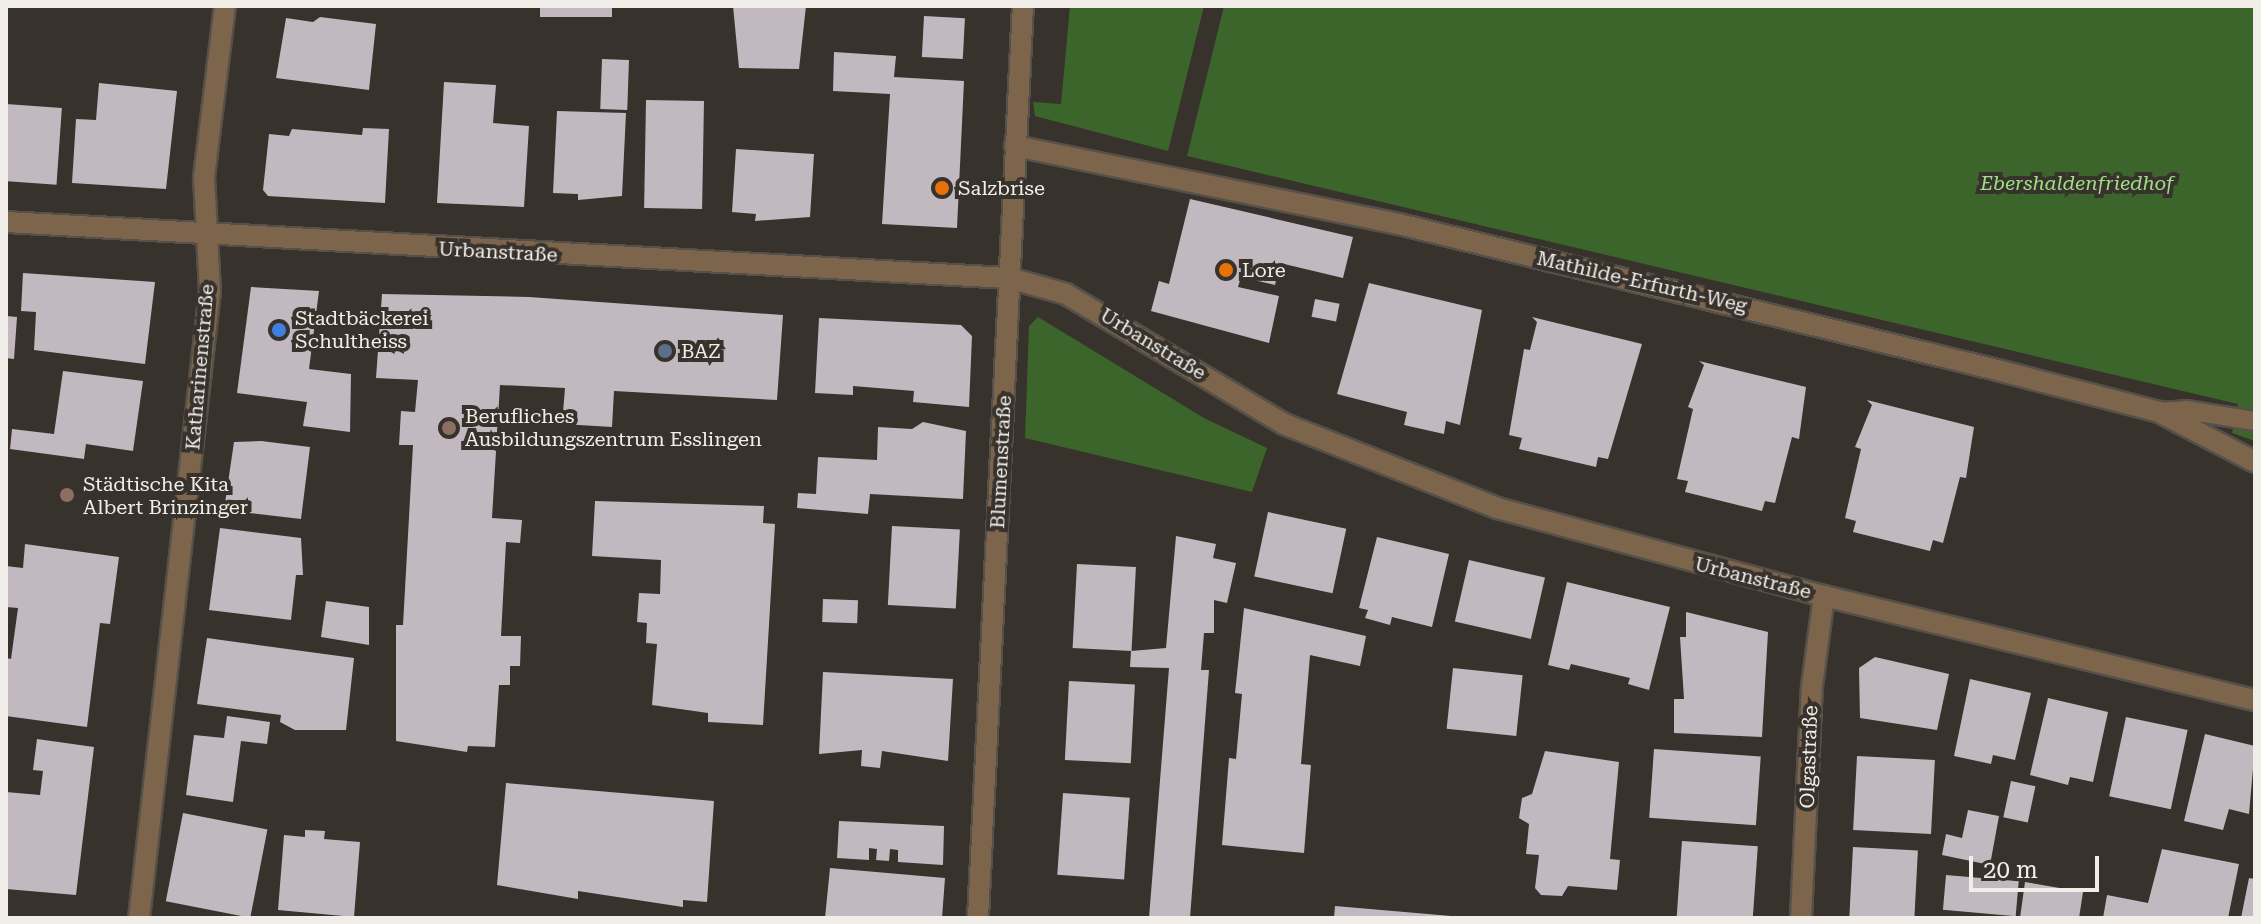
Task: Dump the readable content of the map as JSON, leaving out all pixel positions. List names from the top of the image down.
{
  "streets": {
    "street": [
      "Urbanstraße",
      "Mathilde-Erfurth-Weg",
      "Katharinenstraße",
      "Blumenstraße",
      "Olgastraße"
    ]
  },
  "crossings": [
    ["Urbanstraße", "Katharinenstraße"],
    ["Urbanstraße", "Blumenstraße"],
    ["Urbanstraße", "Olgastraße"],
    ["Mathilde-Erfurth-Weg", "Blumenstraße"]
  ],
  "parks": ["Ebershaldenfriedhof"],
  "places": [
    "Salzbrise",
    "Lore",
    "Stadtbäckerei Schultheiss",
    "BAZ",
    "Berufliches Ausbildungszentrum Esslingen",
    "Städtische Kita Albert Brinzinger"
  ],
  "scale_bar": "20 m"
}
